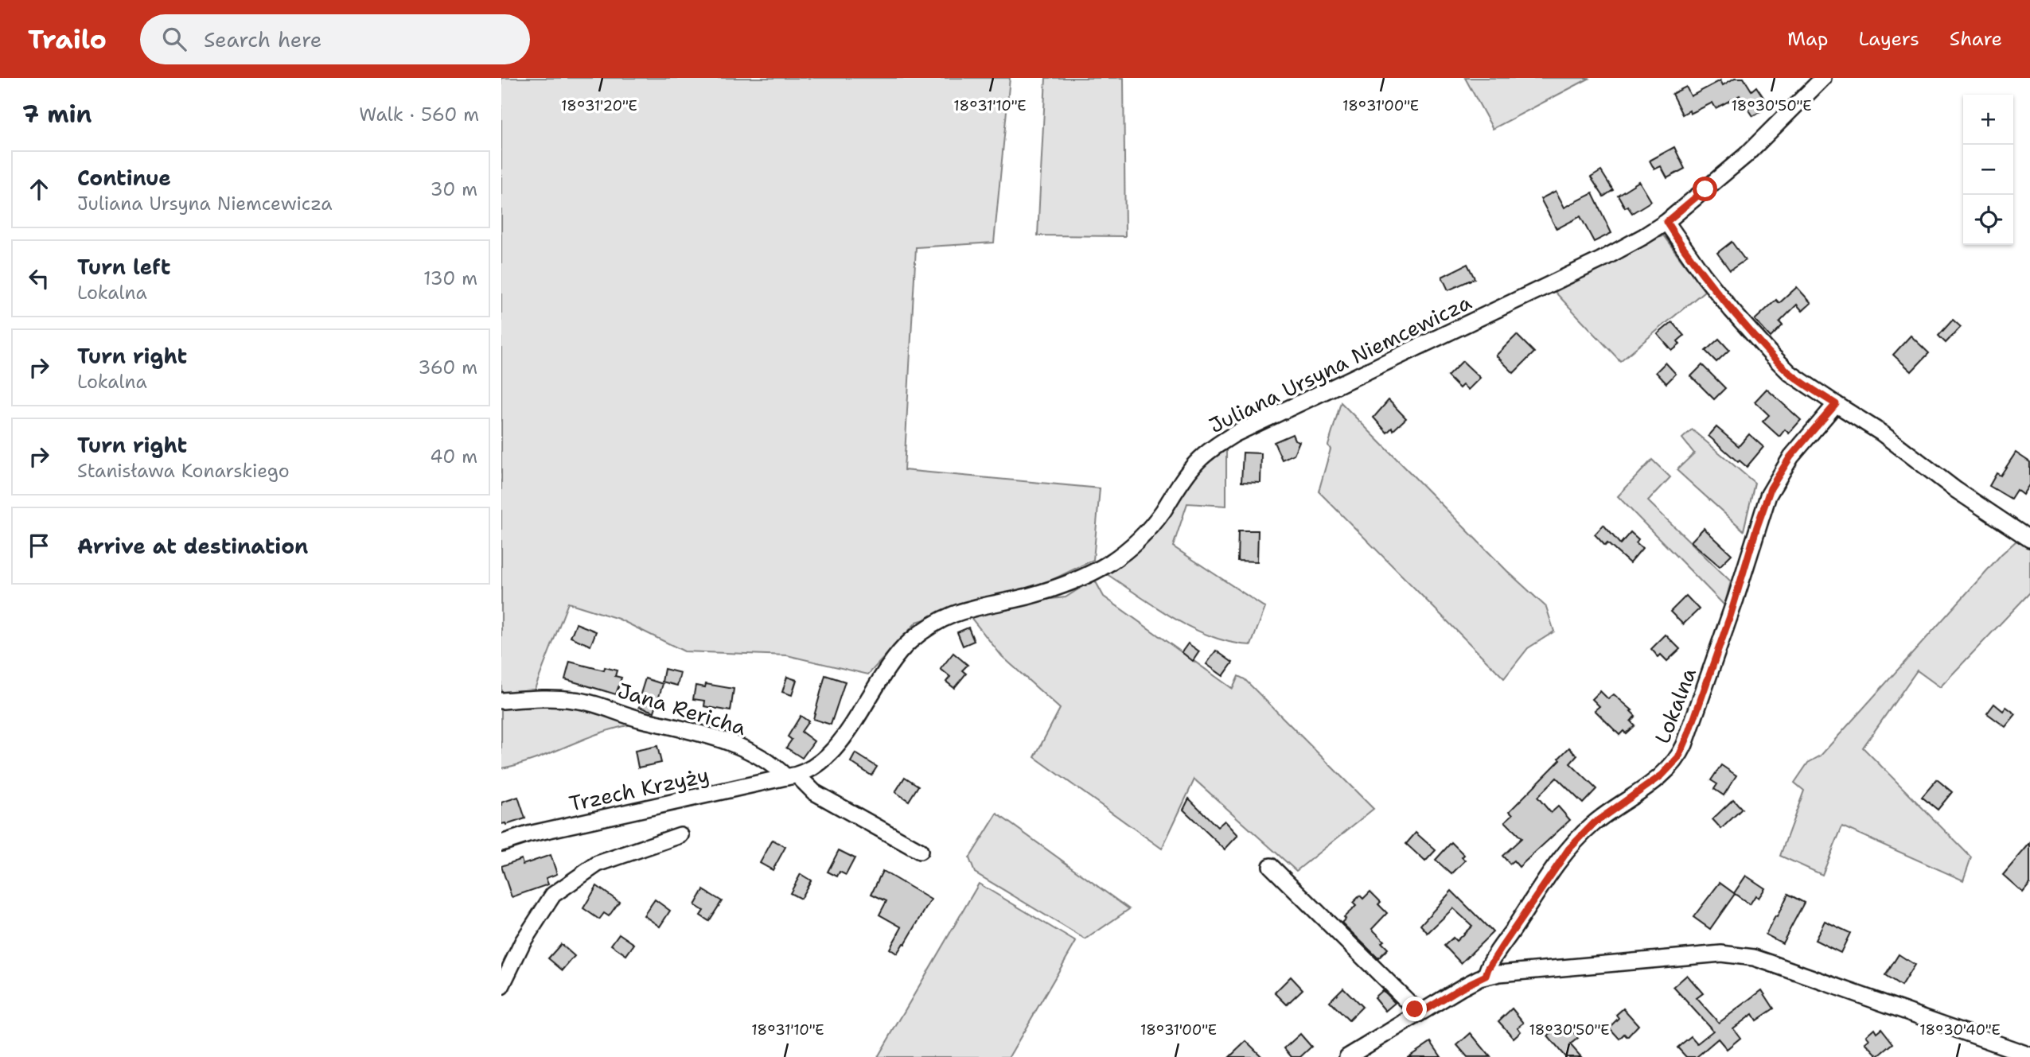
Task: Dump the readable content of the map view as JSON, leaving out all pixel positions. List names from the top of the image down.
{
  "streets": {
    "street": [
      "Juliana Ursyna Niemcewicza",
      "Lokalna",
      "Jana Rericha",
      "Trzech Krzyży"
    ]
  },
  "crossings": [
    ["Juliana Ursyna Niemcewicza", "Jana Rericha"],
    ["Juliana Ursyna Niemcewicza", "Trzech Krzyży"],
    ["Jana Rericha", "Trzech Krzyży"]
  ],
  "page": {
    "header": "Trailo",
    "search": "Search here",
    "nav": ["Map", "Layers", "Share"],
    "heading": ["7 min", "Walk · 560 m"],
    "map_buttons": ["+", "−"],
    "list": [
      ["Continue", "Juliana Ursyna Niemcewicza", "30 m"],
      ["Turn left", "Lokalna", "130 m"],
      ["Turn right", "Lokalna", "360 m"],
      ["Turn right", "Stanisława Konarskiego", "40 m"],
      "Arrive at destination"
    ]
  },
  "coordinates": [
    "18°31'20\"E",
    "18°31'10\"E",
    "18°31'00\"E",
    "18°30'50\"E",
    "18°30'40\"E"
  ]
}
